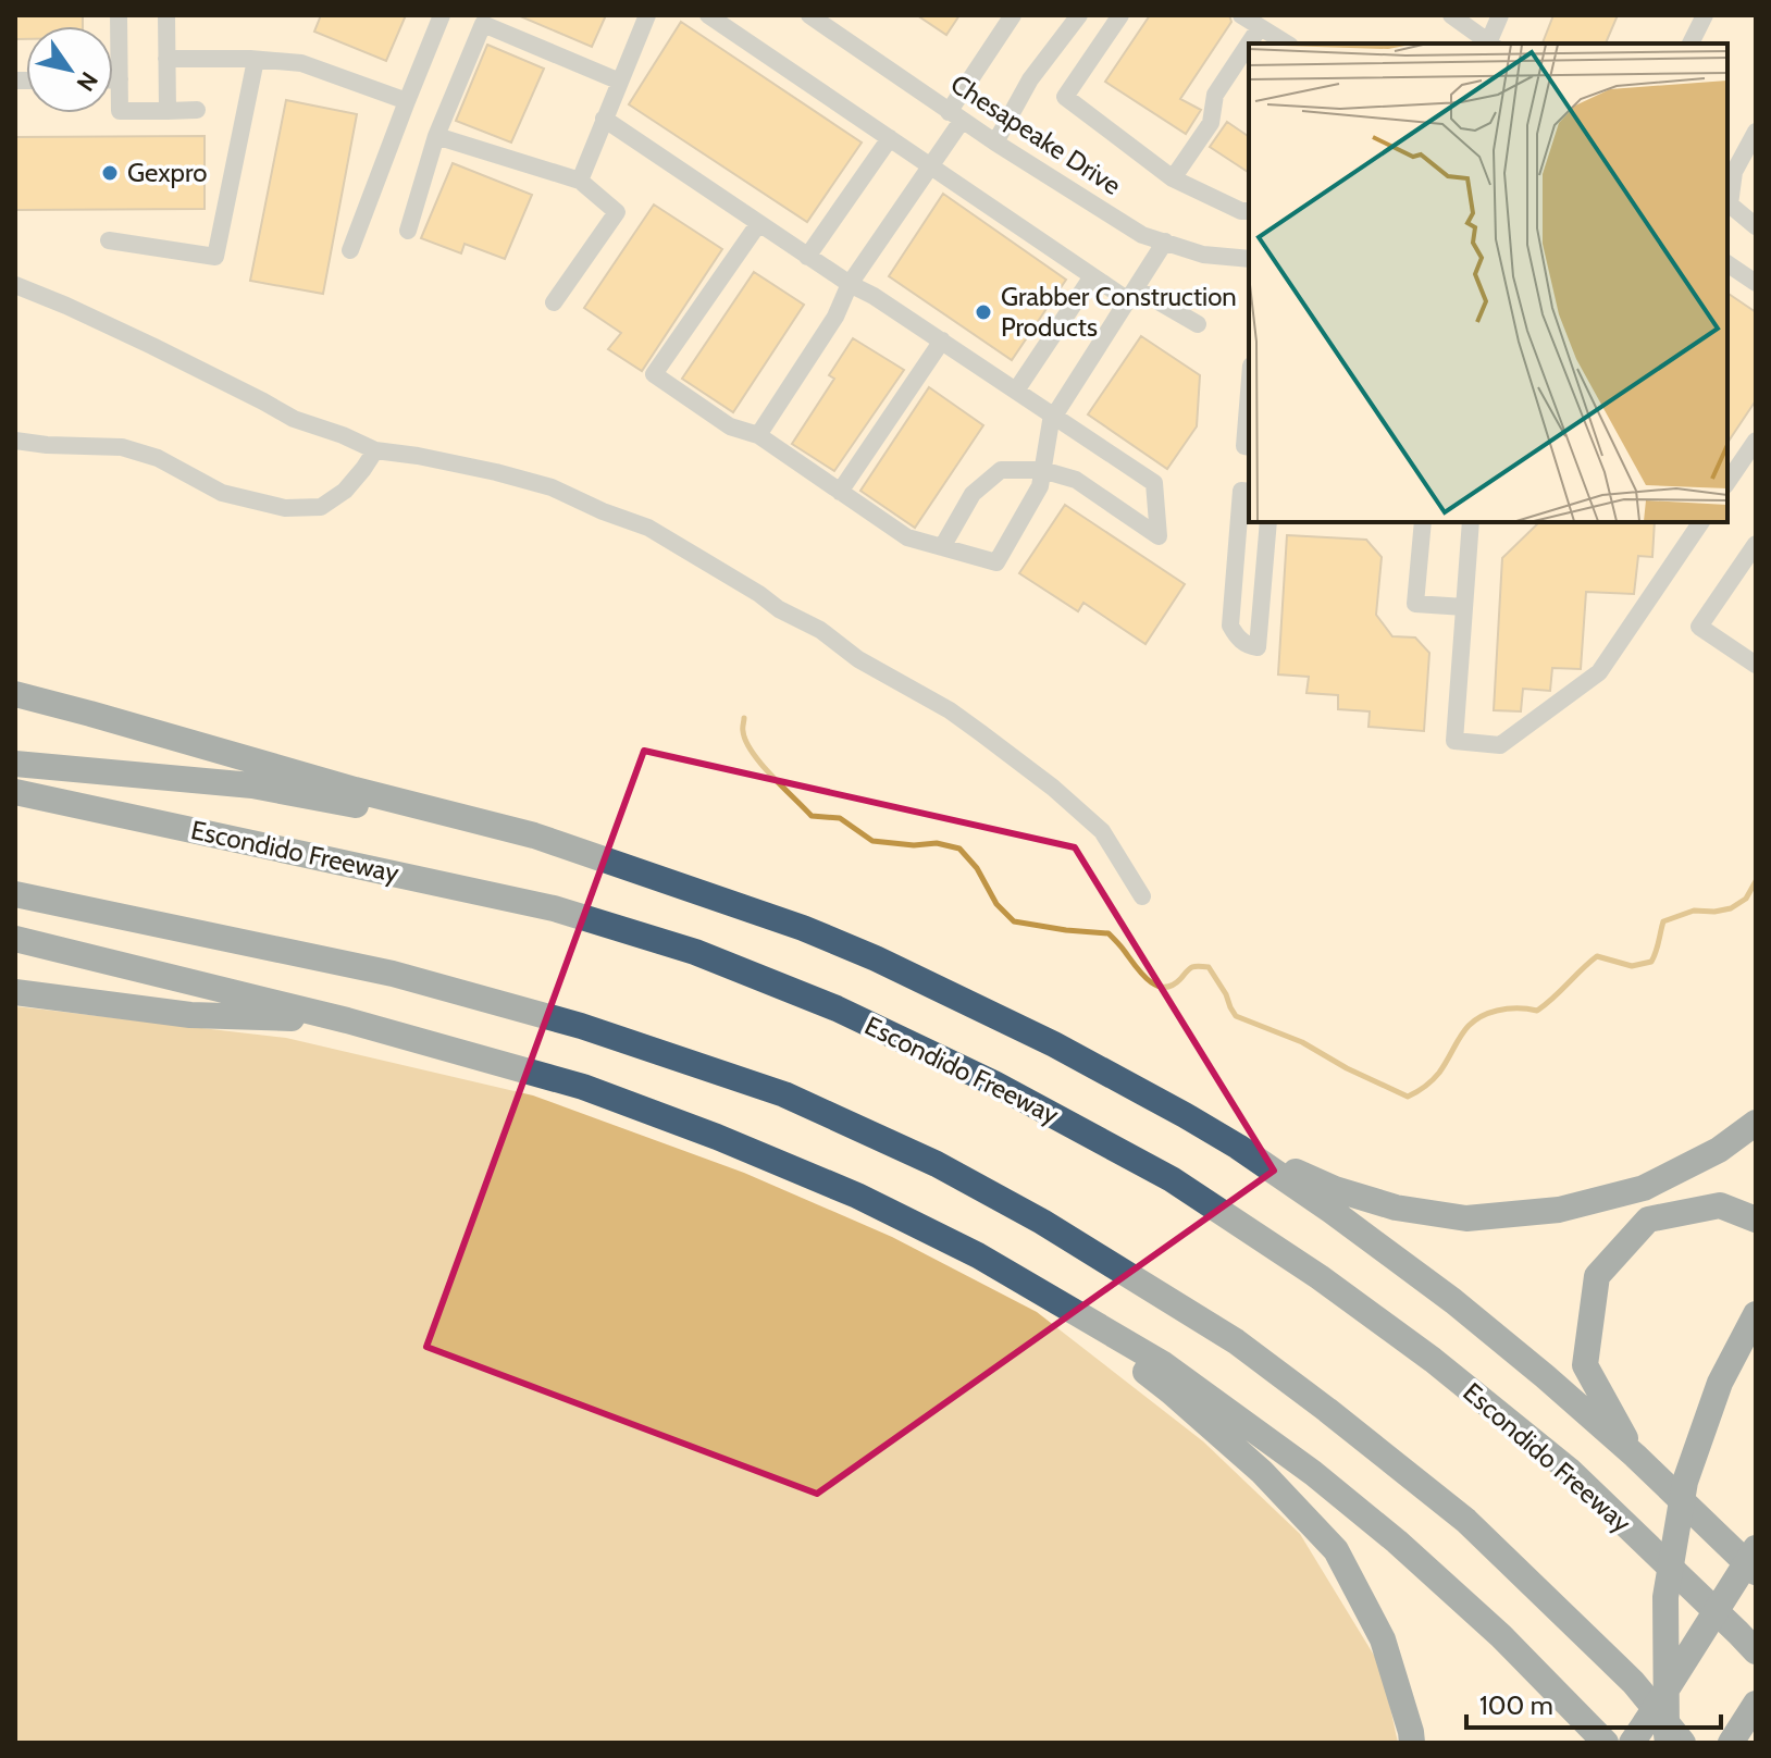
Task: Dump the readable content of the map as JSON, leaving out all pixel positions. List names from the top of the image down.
{
  "streets": {
    "highway": ["Escondido Freeway"],
    "street": ["Chesapeake Drive"]
  },
  "places": ["Gexpro", "Grabber Construction Products"],
  "scale_bar": "100 m",
  "north": "bottom right"
}
